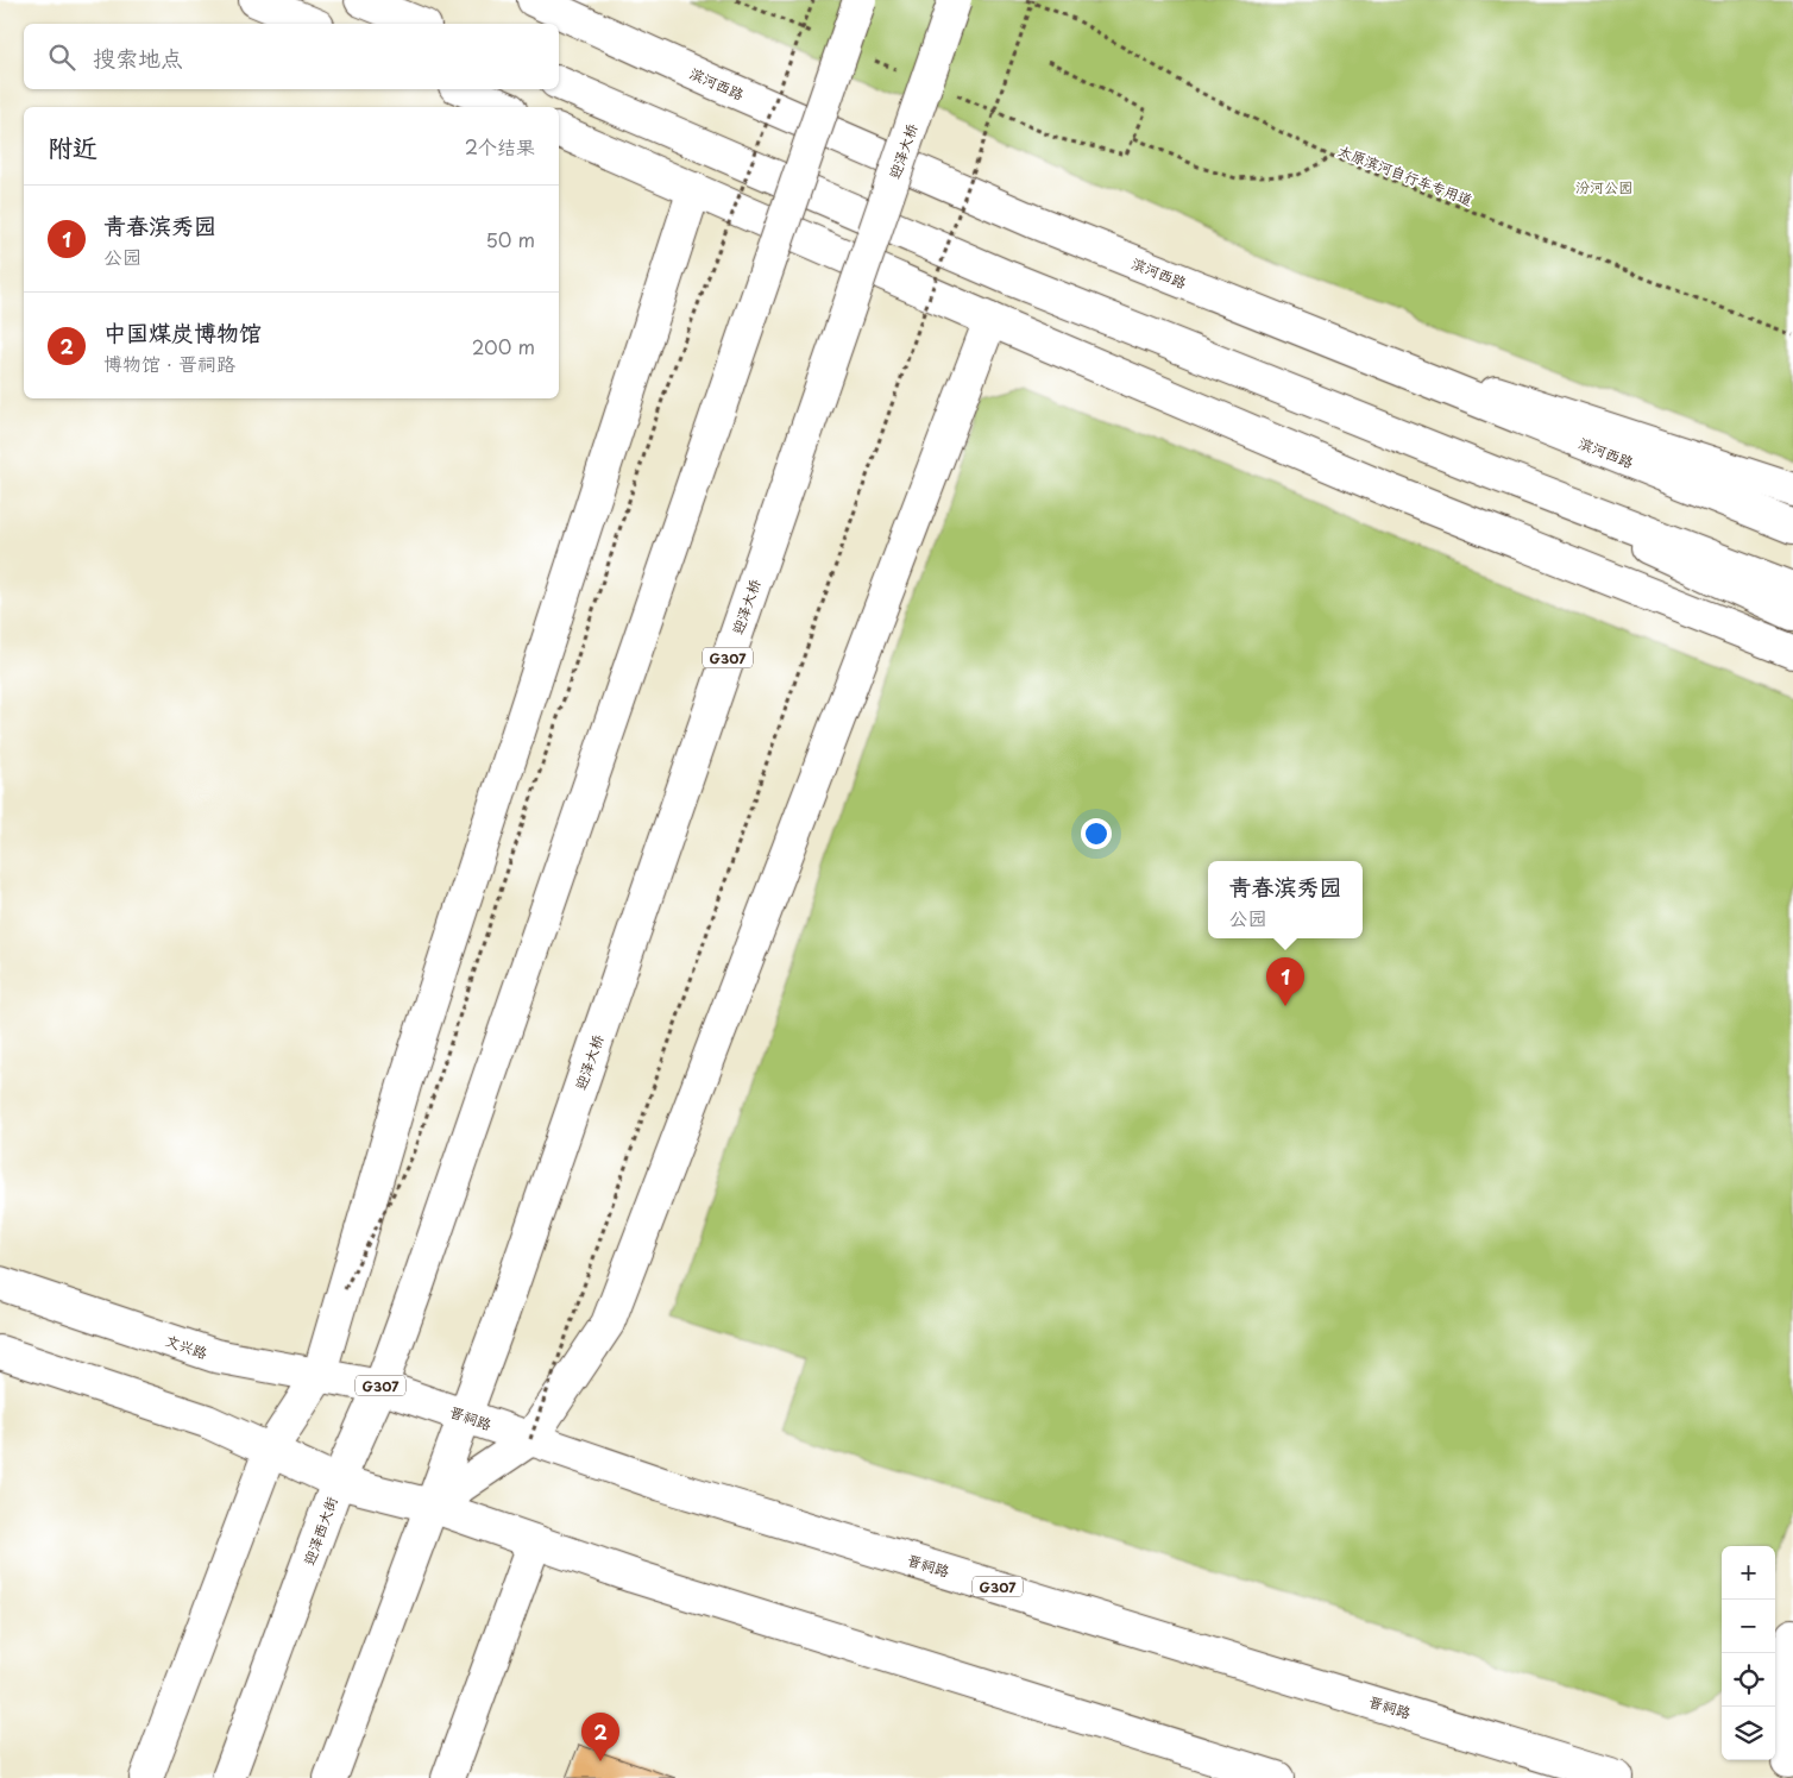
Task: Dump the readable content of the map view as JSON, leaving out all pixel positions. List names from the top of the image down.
{
  "streets": {
    "main road": [
      "滨河西路",
      "迎泽大桥",
      "G307",
      "文兴路",
      "晋祠路",
      "迎泽西大街"
    ],
    "path": ["太原滨河自行车专用道"]
  },
  "crossings": [
    ["迎泽大桥", "G307"],
    ["迎泽大桥", "晋祠路"],
    ["G307", "晋祠路"],
    ["文兴路", "晋祠路"],
    ["文兴路", "迎泽西大街"],
    ["晋祠路", "迎泽西大街"]
  ],
  "parks": ["汾河公园"],
  "page": {
    "search": "搜索地点",
    "heading": ["附近", "2个结果"],
    "list": [
      {
        "mark": "1",
        "name": "青春滨秀园",
        "note": "公园",
        "value": "50 m"
      },
      {
        "mark": "2",
        "name": "中国煤炭博物馆",
        "note": "博物馆 · 晋祠路",
        "value": "200 m"
      }
    ],
    "popup": ["青春滨秀园", "公园"],
    "pins": ["1", "2"],
    "map_buttons": ["+", "−"]
  }
}
